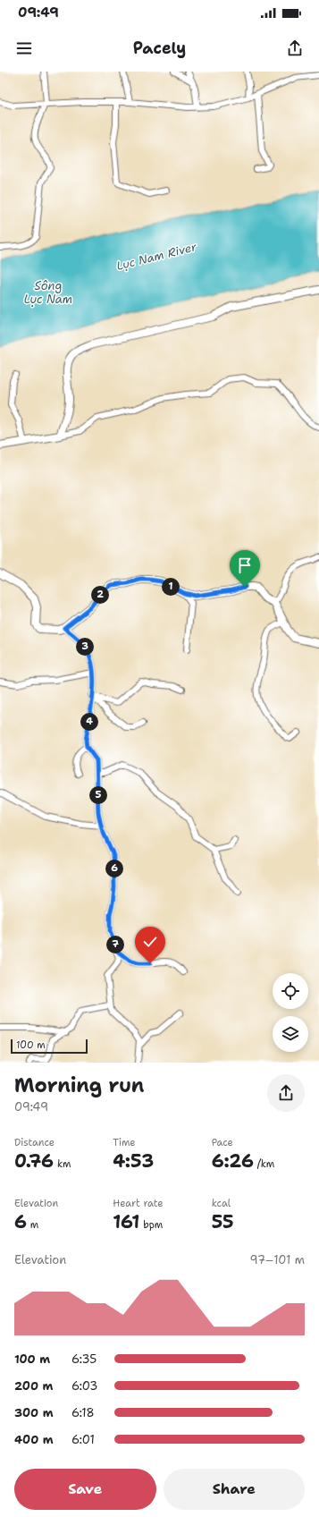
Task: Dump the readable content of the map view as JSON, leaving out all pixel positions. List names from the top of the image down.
{
  "water": ["Lục Nam River", "Sông Lục Nam"],
  "scale_bar": "100 m",
  "page": {
    "status": "09:49",
    "header": "Pacely",
    "pins": [
      "1",
      "2",
      "3",
      "4",
      "5",
      "6",
      "7"
    ],
    "scale": "100 m",
    "heading": ["Morning run", "09:49"],
    "stats": [
      ["Distance", "0.76 km"],
      ["Time", "4:53"],
      ["Pace", "6:26 /km"],
      ["Elevation", "6 m"],
      ["Heart rate", "161 bpm"],
      ["kcal", "55"]
    ],
    "chart": ["Elevation", "97–101 m"],
    "list": [
      {
        "name": "100 m",
        "note": "6:35"
      },
      {
        "name": "200 m",
        "note": "6:03"
      },
      {
        "name": "300 m",
        "note": "6:18"
      },
      {
        "name": "400 m",
        "note": "6:01"
      }
    ],
    "buttons": ["Save", "Share"]
  }
}
